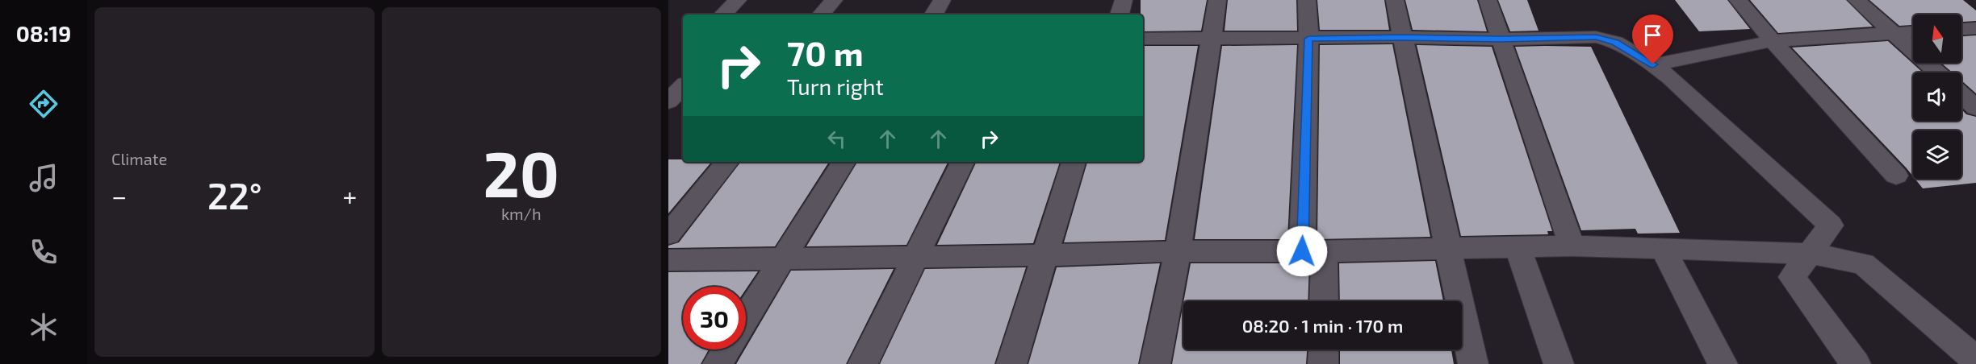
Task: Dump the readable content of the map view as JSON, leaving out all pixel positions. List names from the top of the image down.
{
  "north": "top",
  "page": {
    "tabs": "08:19",
    "tile": [
      "Climate",
      ["20", "km/h"]
    ],
    "turn": ["70 m", "Turn right"],
    "heat": ["−", "22°", "+"],
    "limit": "30",
    "trip": "08:20 · 1 min · 170 m"
  }
}
